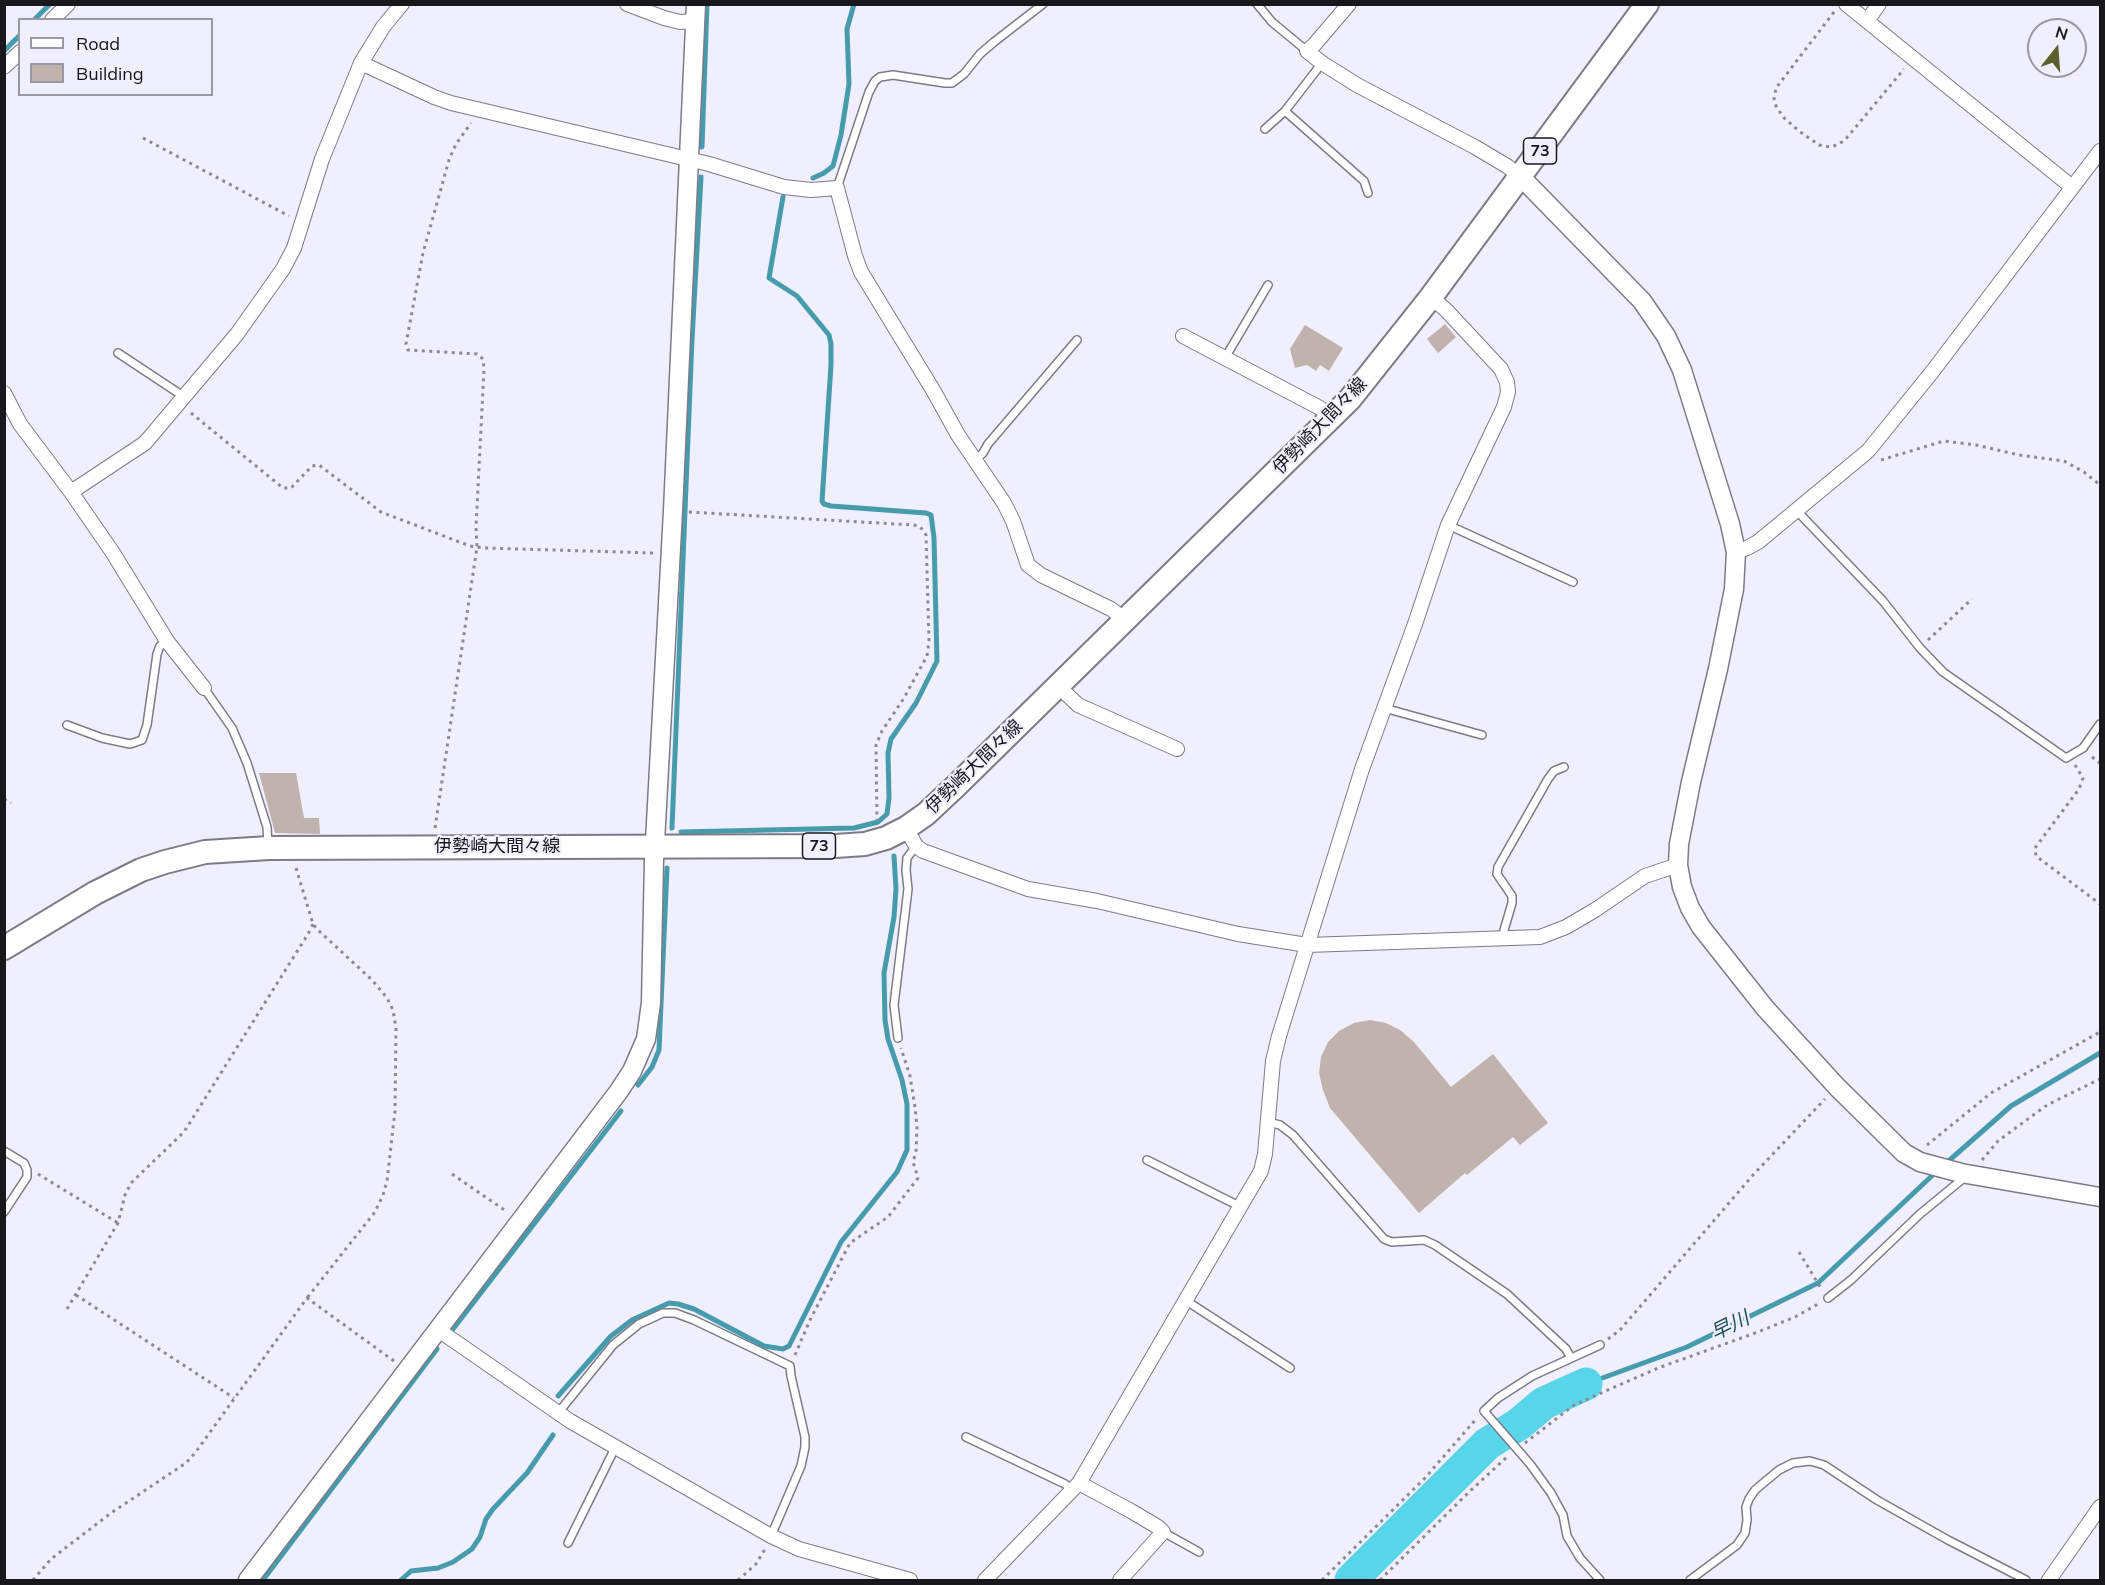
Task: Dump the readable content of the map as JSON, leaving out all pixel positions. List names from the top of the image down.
{
  "streets": {
    "main road": ["73", "伊勢崎大間々線"]
  },
  "water": ["早川"],
  "legend": ["Road", "Building"],
  "north": "top"
}
